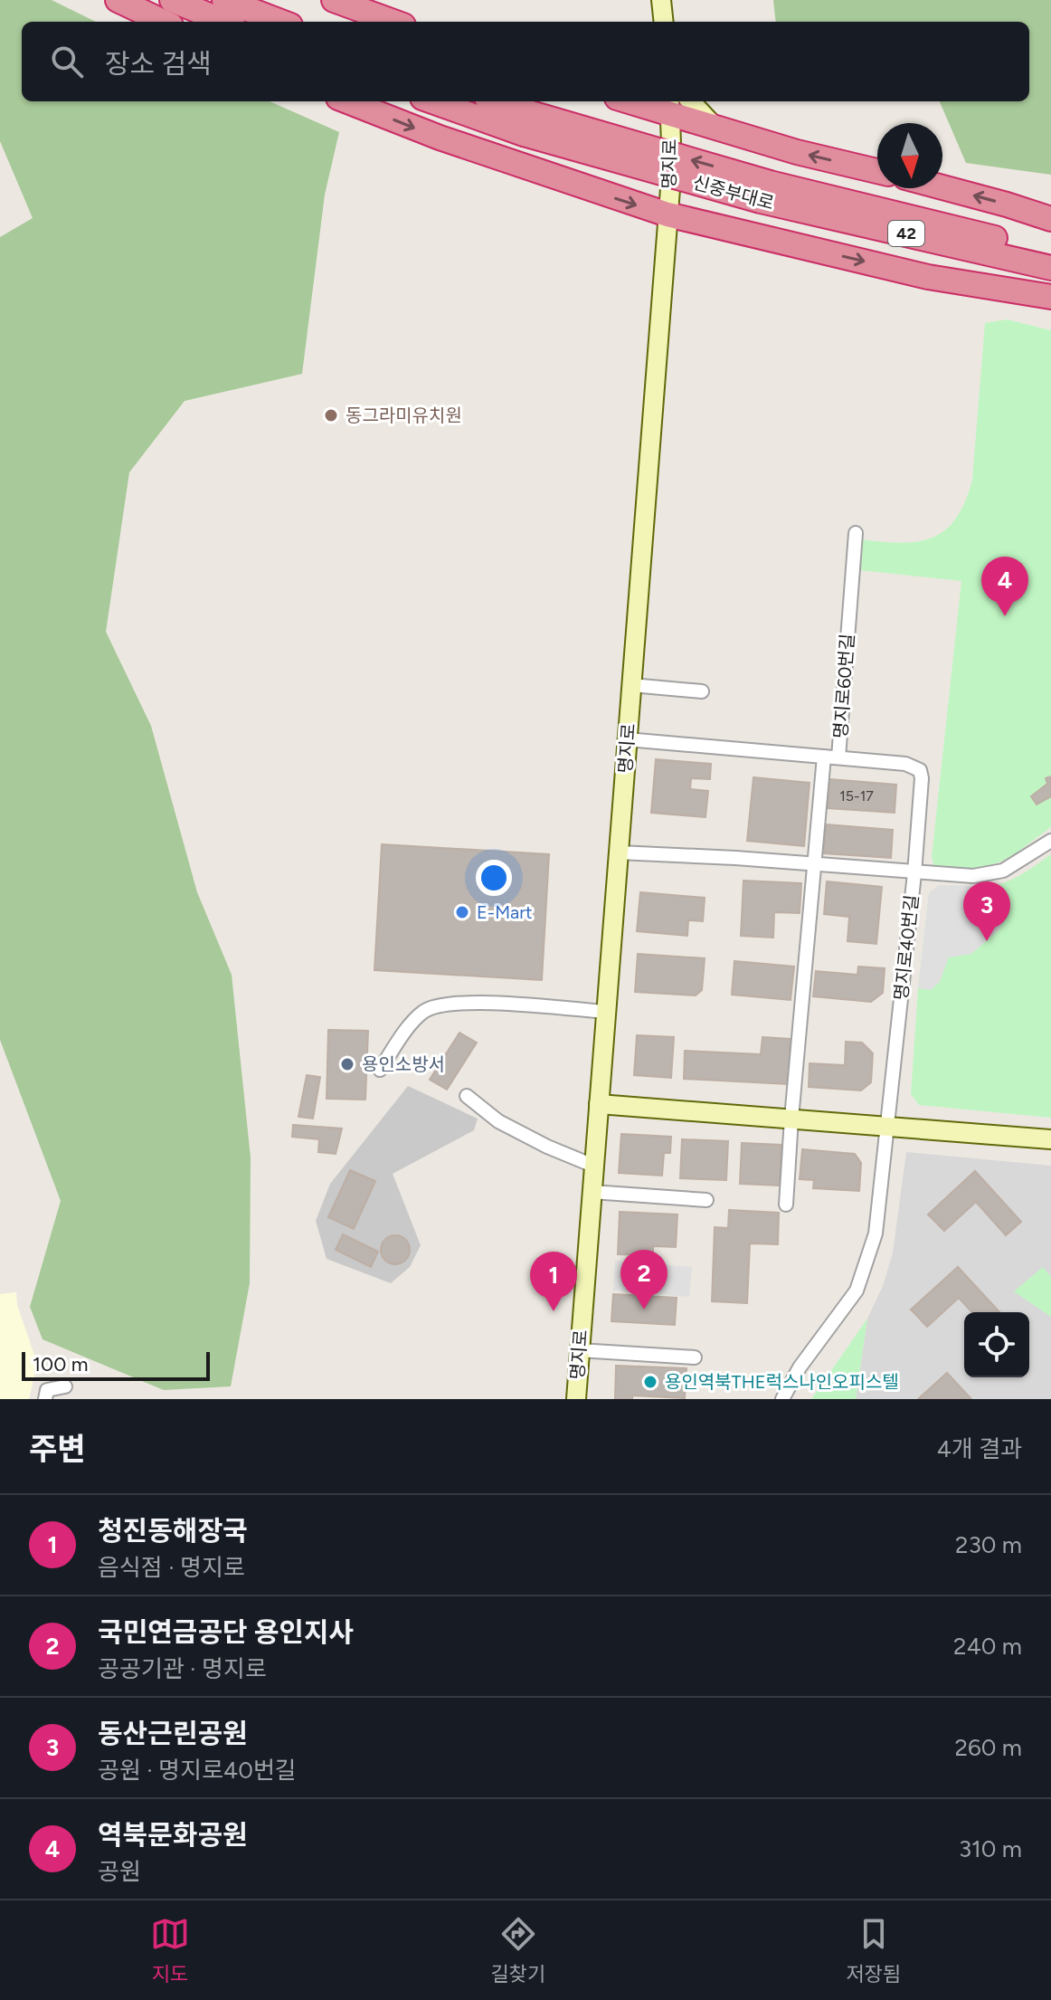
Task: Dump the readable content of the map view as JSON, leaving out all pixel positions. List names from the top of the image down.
{
  "streets": {
    "highway": ["신중부대로", "42"],
    "main road": ["명지로"],
    "street": ["명지로60번길", "명지로40번길"]
  },
  "crossings": [
    ["명지로", "명지로60번길"],
    ["명지로60번길", "명지로40번길"]
  ],
  "places": [
    "동그라미유치원",
    "E-Mart",
    "용인소방서",
    "용인역북THE럭스나인오피스텔"
  ],
  "house_numbers": ["15-17"],
  "scale_bar": "100 m",
  "north": "bottom",
  "page": {
    "search": "장소 검색",
    "pins": [
      "4",
      "3",
      "2",
      "1"
    ],
    "scale": "100 m",
    "heading": ["주변", "4개 결과"],
    "list": [
      {
        "mark": "1",
        "name": "청진동해장국",
        "note": "음식점 · 명지로",
        "value": "230 m"
      },
      {
        "mark": "2",
        "name": "국민연금공단 용인지사",
        "note": "공공기관 · 명지로",
        "value": "240 m"
      },
      {
        "mark": "3",
        "name": "동산근린공원",
        "note": "공원 · 명지로40번길",
        "value": "260 m"
      },
      {
        "mark": "4",
        "name": "역북문화공원",
        "note": "공원",
        "value": "310 m"
      }
    ],
    "nav": ["지도", "길찾기", "저장됨"]
  }
}
